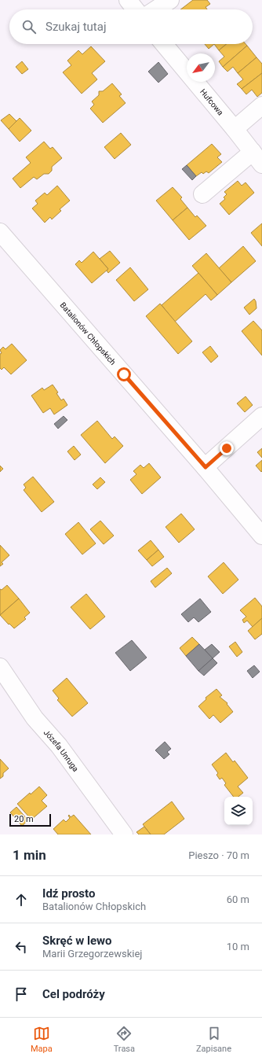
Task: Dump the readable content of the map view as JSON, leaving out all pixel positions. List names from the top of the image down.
{
  "streets": {
    "street": ["Hufcowa", "Batalionów Chłopskich", "Józefa Unruga"]
  },
  "scale_bar": "20 m",
  "north": "bottom left",
  "page": {
    "search": "Szukaj tutaj",
    "scale": "20 m",
    "heading": ["1 min", "Pieszo · 70 m"],
    "list": [
      ["Idź prosto", "Batalionów Chłopskich", "60 m"],
      ["Skręć w lewo", "Marii Grzegorzewskiej", "10 m"],
      "Cel podróży"
    ],
    "nav": ["Mapa", "Trasa", "Zapisane"]
  }
}
